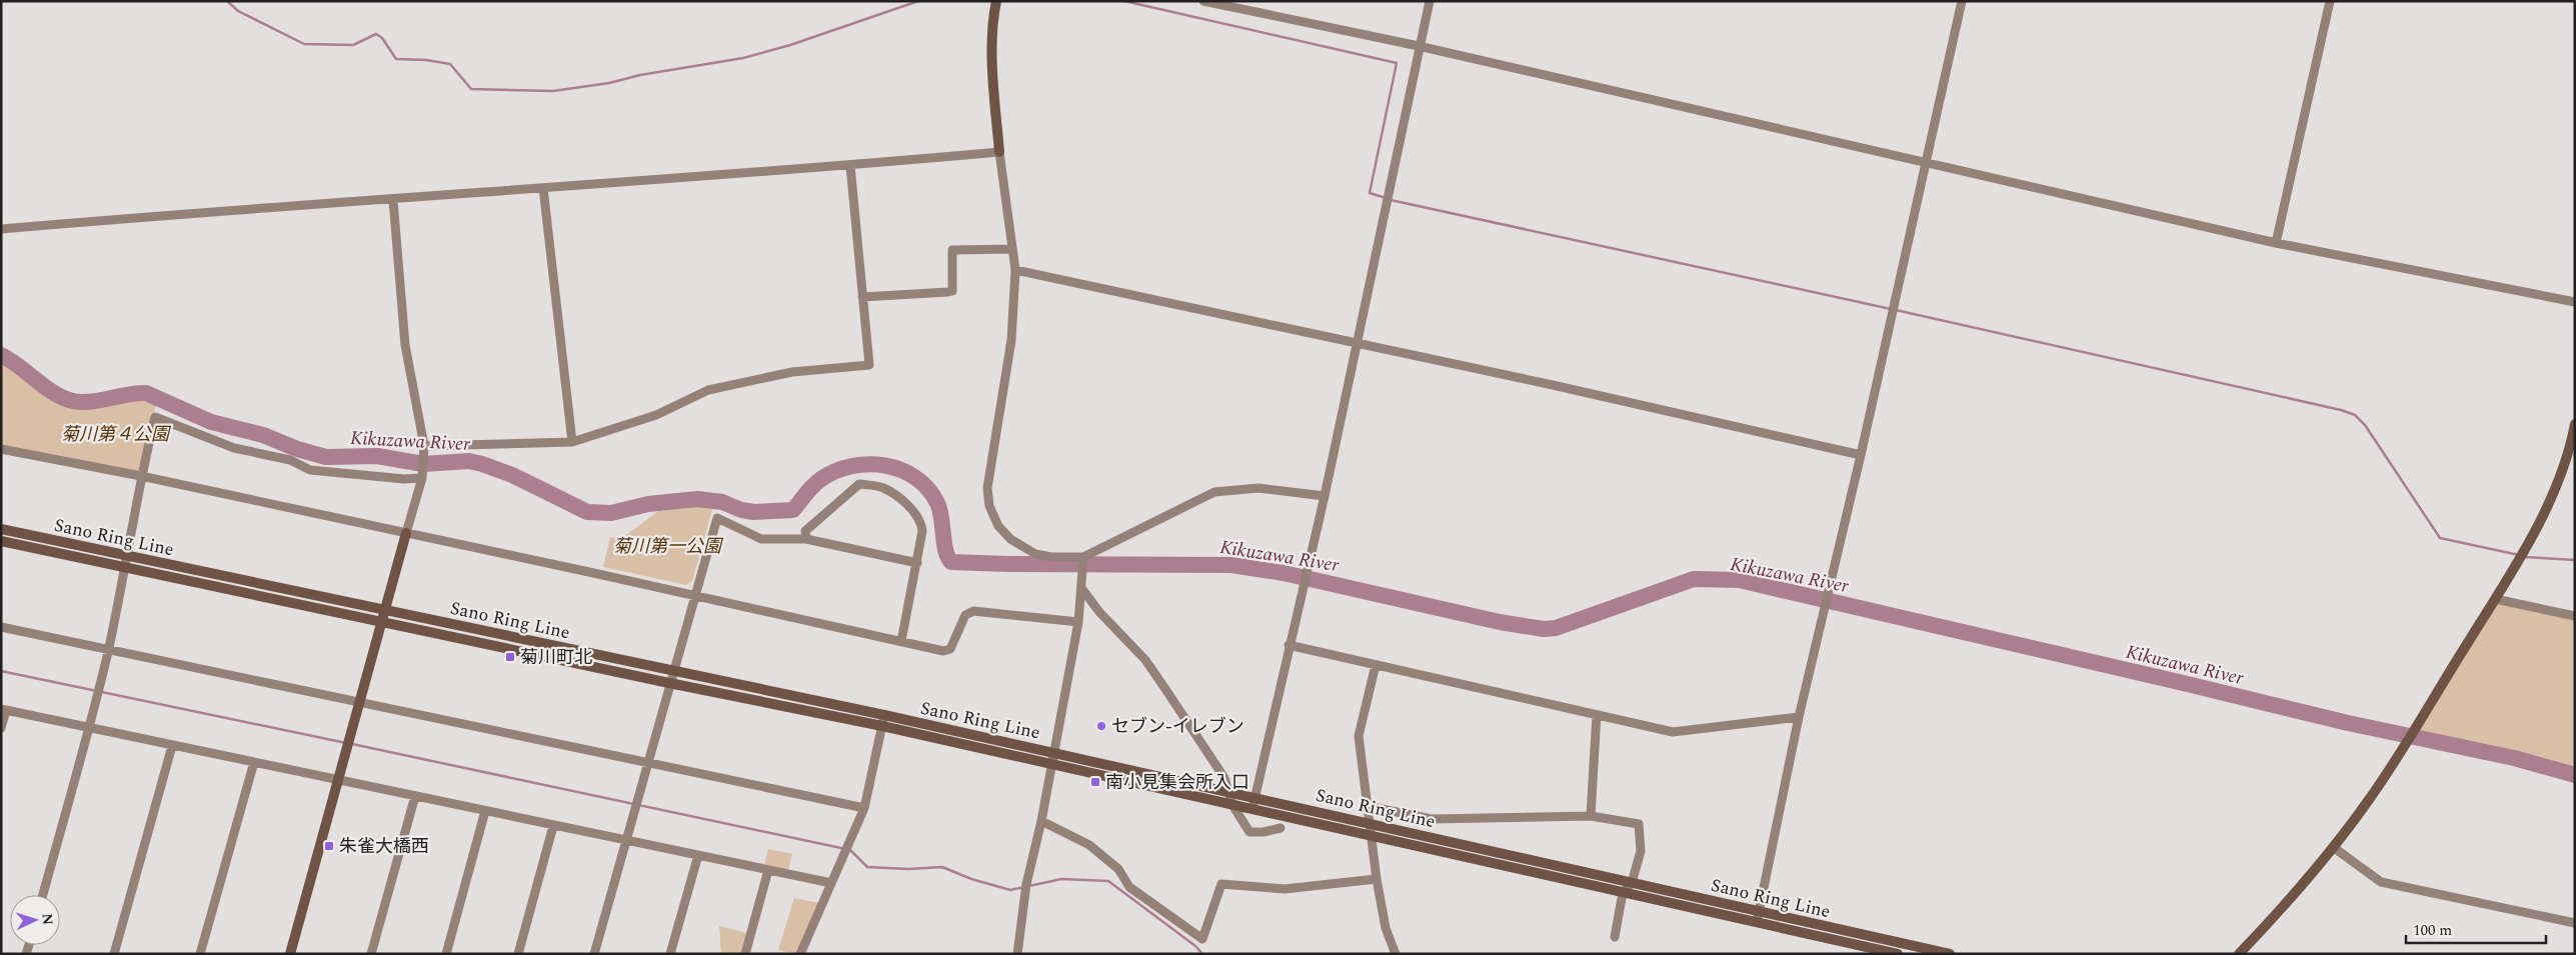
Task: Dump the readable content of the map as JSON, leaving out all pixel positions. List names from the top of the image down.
{
  "streets": {
    "main road": ["Sano Ring Line"]
  },
  "water": ["Kikuzawa River"],
  "parks": ["菊川第４公園", "菊川第一公園"],
  "places": {
    "transit": ["菊川町北", "南小見集会所入口", "朱雀大橋西"],
    "other": ["セブン-イレブン"]
  },
  "scale_bar": "100 m",
  "north": "right"
}
